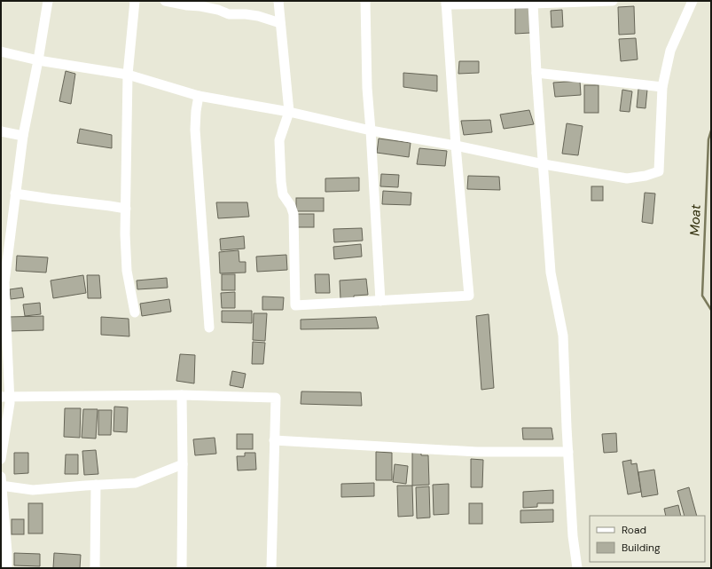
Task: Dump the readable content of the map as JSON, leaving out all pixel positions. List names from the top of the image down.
{
  "water": ["Moat"],
  "legend": ["Road", "Building"]
}
